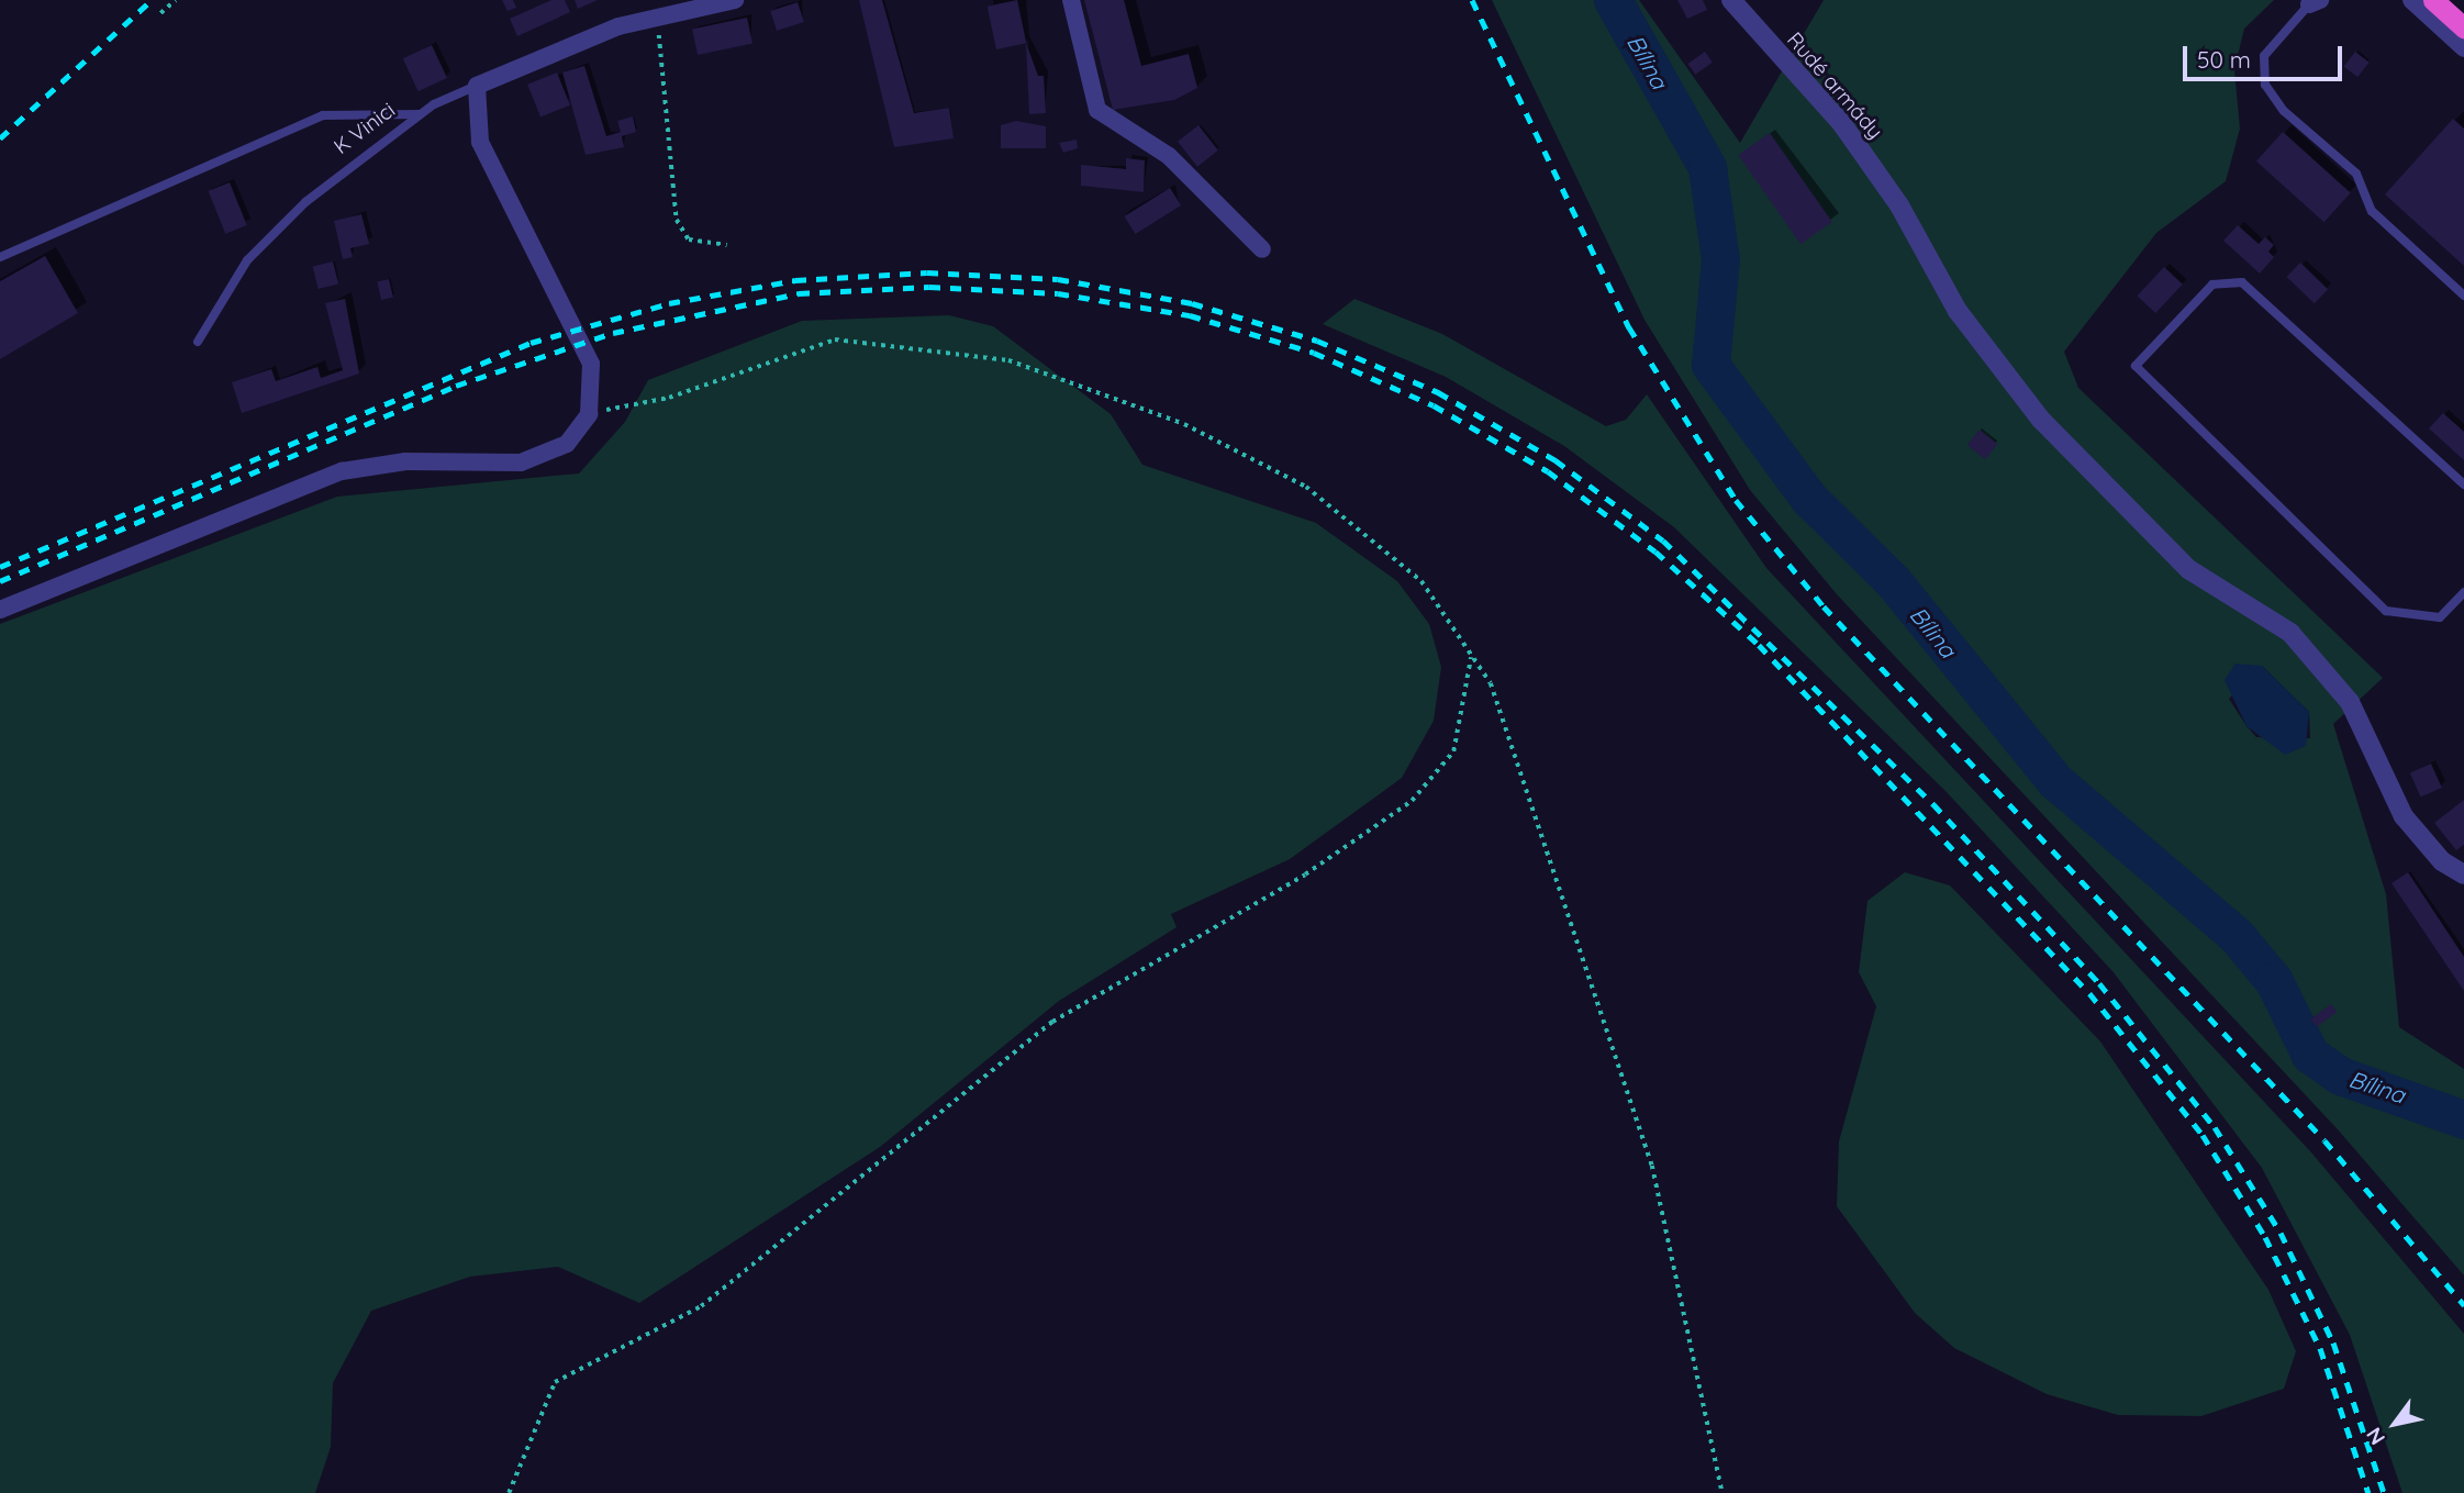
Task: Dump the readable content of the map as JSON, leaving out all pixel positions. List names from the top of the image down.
{
  "streets": {
    "street": ["Rudé armády", "K Vinici"]
  },
  "water": ["Bílina"],
  "scale_bar": "50 m",
  "north": "bottom left"
}
